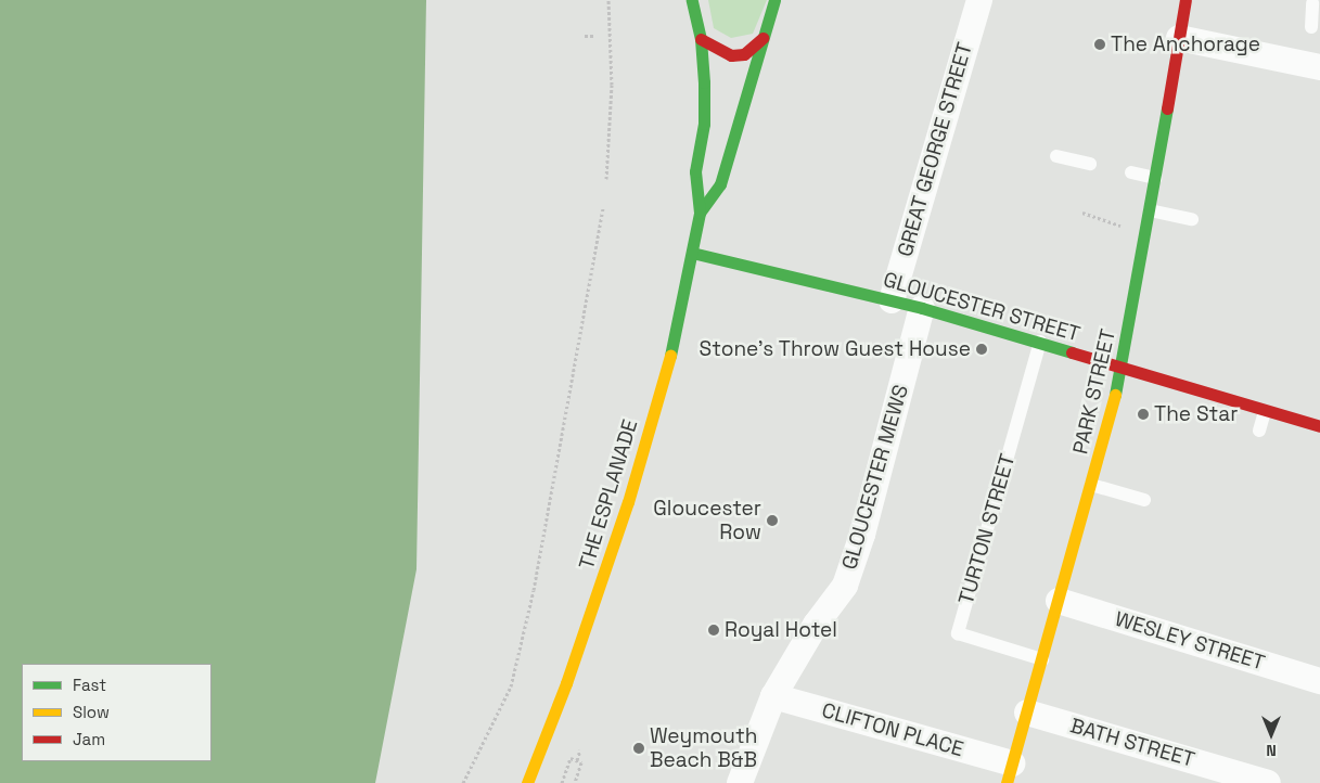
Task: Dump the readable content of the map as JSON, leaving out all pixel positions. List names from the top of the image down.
{
  "streets": {
    "street": [
      "GREAT GEORGE STREET",
      "GLOUCESTER STREET",
      "PARK STREET",
      "GLOUCESTER MEWS",
      "THE ESPLANADE",
      "WESLEY STREET",
      "CLIFTON PLACE",
      "BATH STREET"
    ],
    "lane": ["TURTON STREET"]
  },
  "crossings": [
    ["GREAT GEORGE STREET", "GLOUCESTER STREET"],
    ["GLOUCESTER STREET", "PARK STREET"],
    ["GLOUCESTER STREET", "GLOUCESTER MEWS"],
    ["GLOUCESTER STREET", "THE ESPLANADE"],
    ["GLOUCESTER STREET", "TURTON STREET"],
    ["PARK STREET", "TURTON STREET"],
    ["PARK STREET", "WESLEY STREET"],
    ["PARK STREET", "CLIFTON PLACE"],
    ["PARK STREET", "BATH STREET"],
    ["GLOUCESTER MEWS", "CLIFTON PLACE"]
  ],
  "places": [
    "The Anchorage",
    "Stone's Throw Guest House",
    "The Star",
    "Gloucester Row",
    "Royal Hotel",
    "Weymouth Beach B&B"
  ],
  "legend": ["Fast", "Slow", "Jam"],
  "north": "bottom"
}
